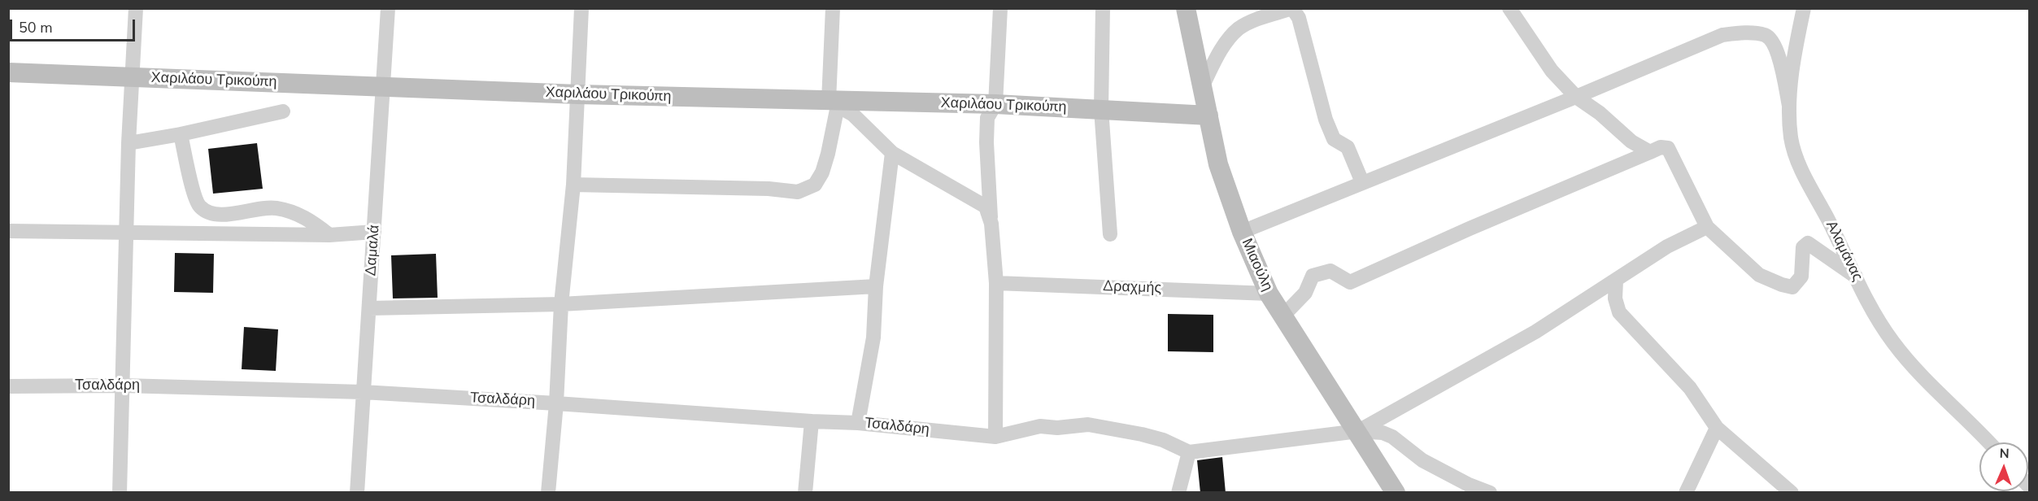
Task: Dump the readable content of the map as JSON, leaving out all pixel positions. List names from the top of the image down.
{
  "streets": {
    "street": [
      "Χαριλάου Τρικούπη",
      "Δαμαλά",
      "Αλαμάνας",
      "Μιαούλη",
      "Δραχμής",
      "Τσαλδάρη"
    ]
  },
  "crossings": [
    ["Χαριλάου Τρικούπη", "Δαμαλά"],
    ["Χαριλάου Τρικούπη", "Μιαούλη"],
    ["Δαμαλά", "Τσαλδάρη"],
    ["Μιαούλη", "Δραχμής"]
  ],
  "scale_bar": "50 m",
  "north": "top"
}
